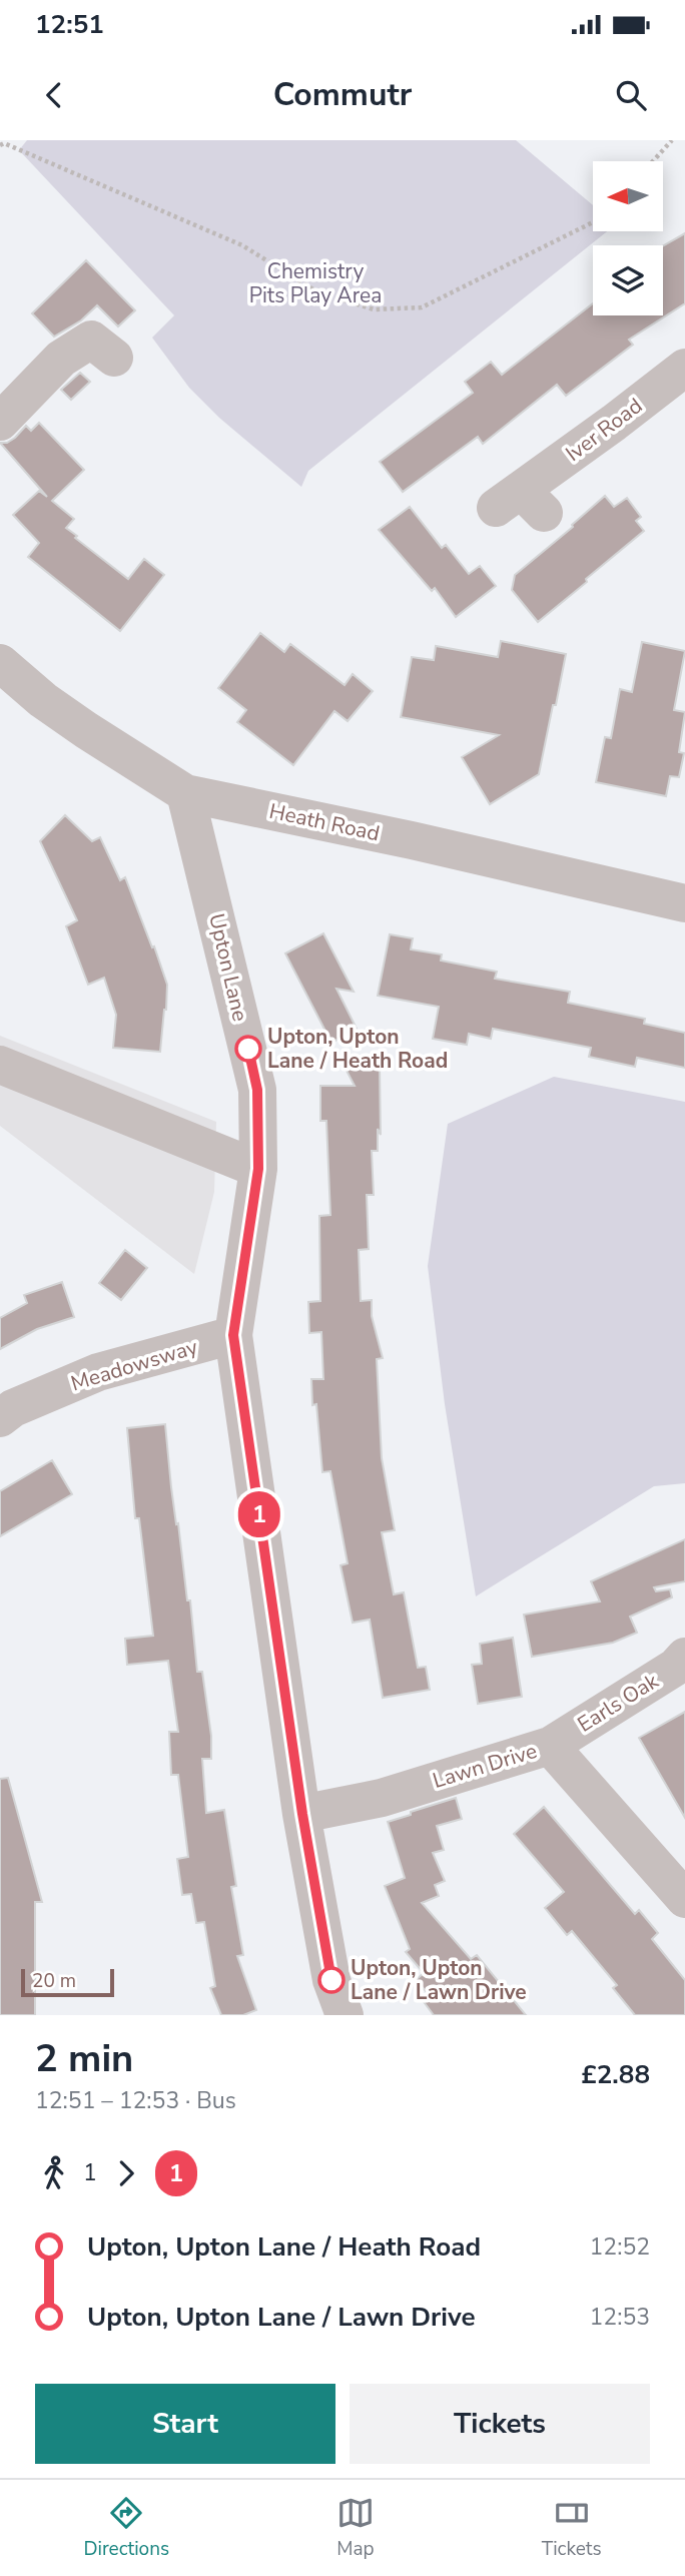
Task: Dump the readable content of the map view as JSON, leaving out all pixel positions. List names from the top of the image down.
{
  "streets": {
    "street": [
      "Iver Road",
      "Heath Road",
      "Upton Lane",
      "Meadowsway",
      "Earls Oak",
      "Lawn Drive"
    ]
  },
  "crossings": [
    ["Heath Road", "Upton Lane"],
    ["Upton Lane", "Meadowsway"],
    ["Upton Lane", "Lawn Drive"],
    ["Earls Oak", "Lawn Drive"]
  ],
  "parks": ["Chemistry Pits Play Area"],
  "places": ["Upton, Upton Lane / Heath Road", "Upton, Upton Lane / Lawn Drive"],
  "lines": ["bus line 1"],
  "scale_bar": "20 m",
  "north": "left",
  "page": {
    "status": "12:51",
    "header": "Commutr",
    "on_map": "1",
    "scale": "20 m",
    "heading": ["2 min", "12:51 – 12:53 · Bus", "£2.88"],
    "legs": ["1", "1"],
    "list": [
      {
        "name": "Upton, Upton Lane / Heath Road",
        "value": "12:52"
      },
      {
        "name": "Upton, Upton Lane / Lawn Drive",
        "value": "12:53"
      }
    ],
    "buttons": ["Start", "Tickets"],
    "tabs": ["Directions", "Map", "Tickets"]
  }
}
